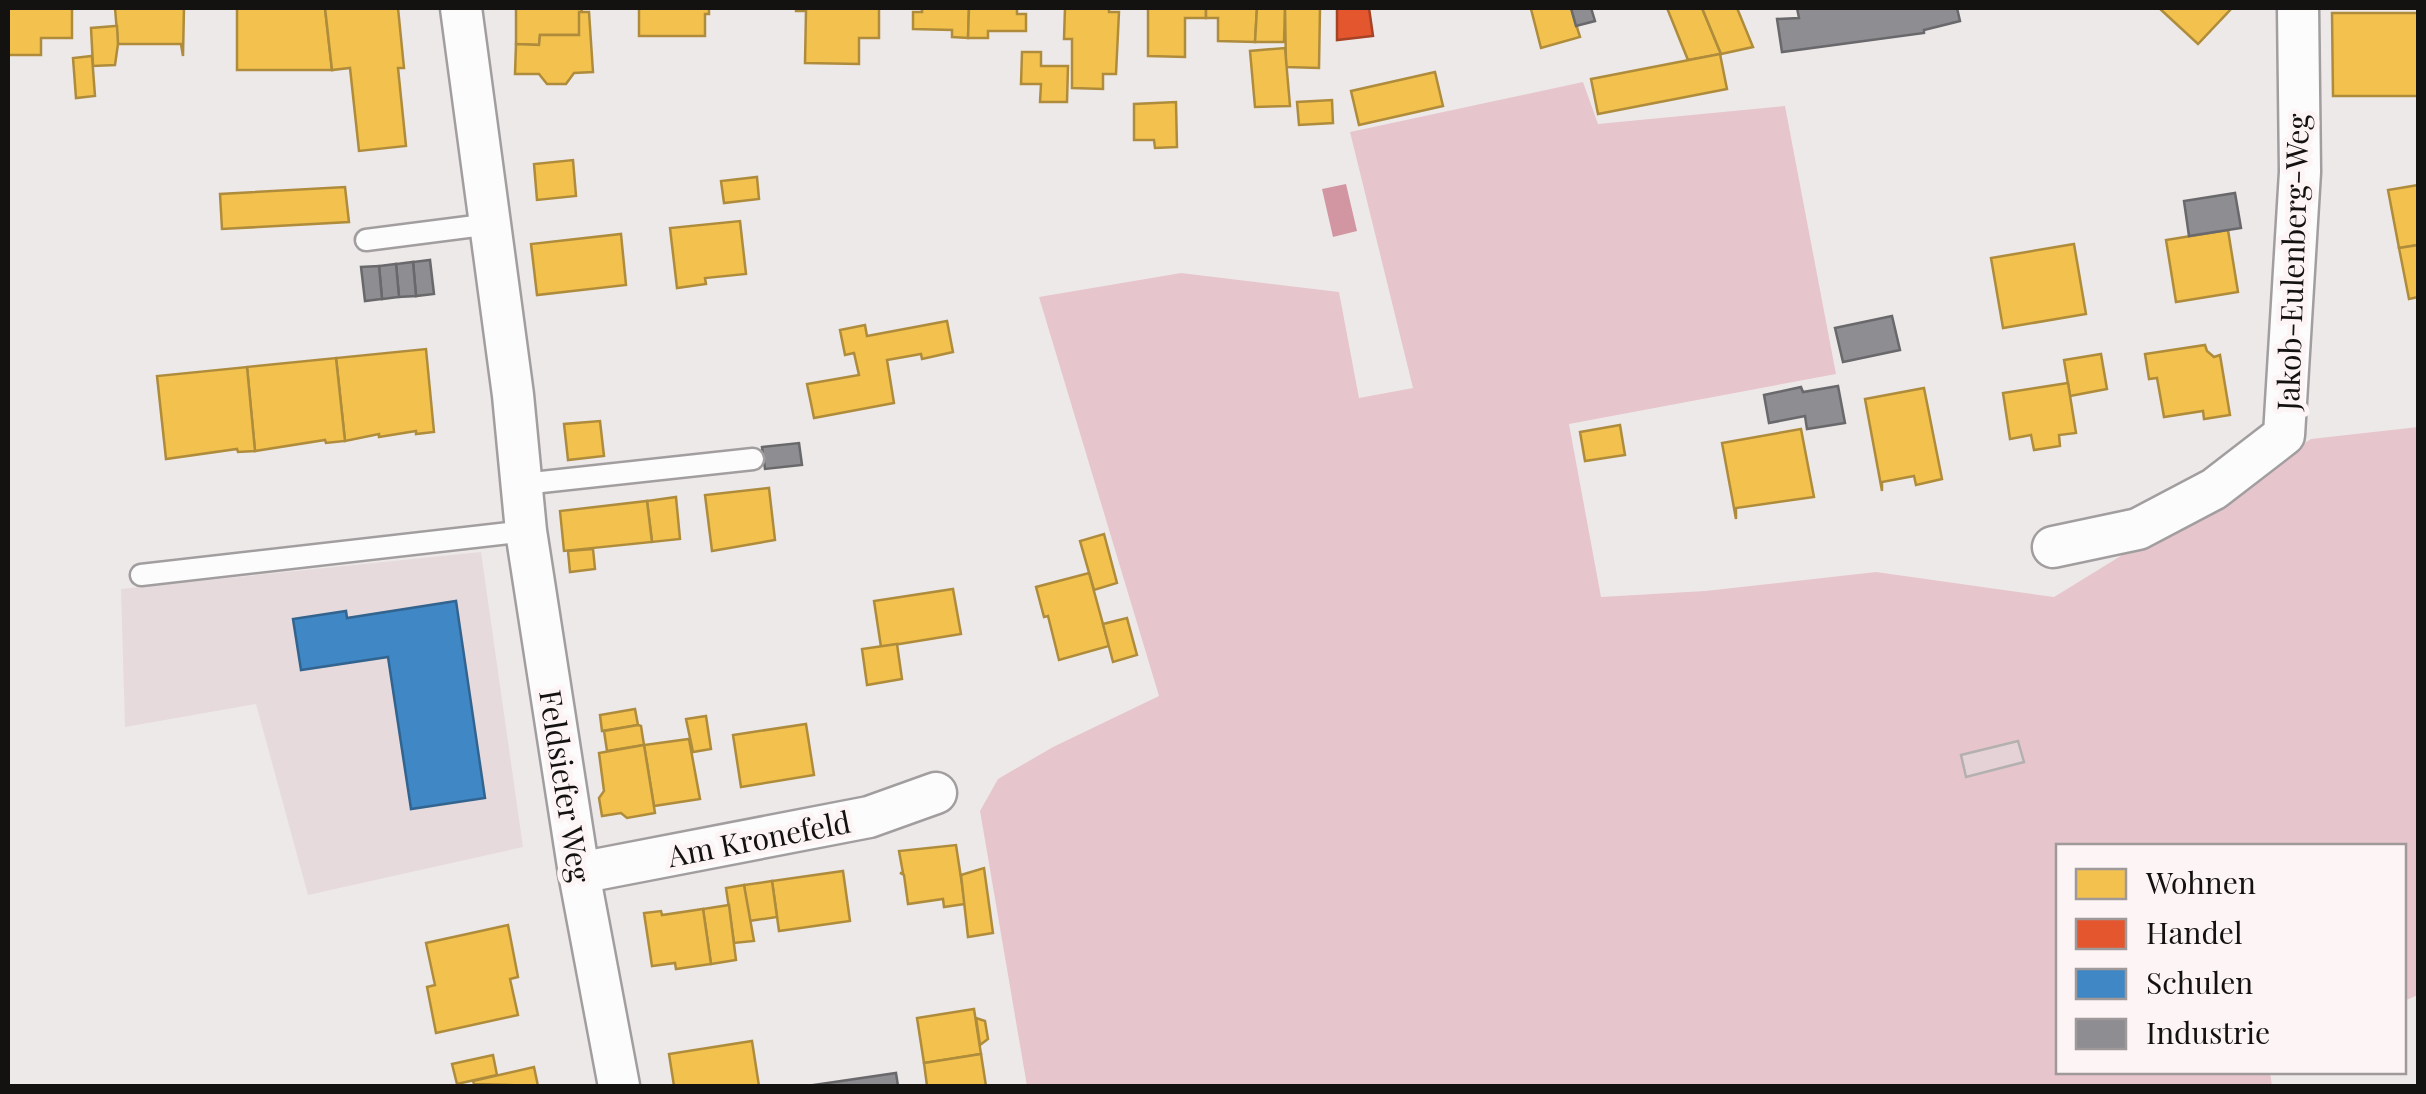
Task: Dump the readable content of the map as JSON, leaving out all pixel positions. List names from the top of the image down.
{
  "streets": {
    "street": ["Jakob-Eulenberg-Weg", "Feldsiefer Weg", "Am Kronefeld"]
  },
  "crossings": [
    ["Feldsiefer Weg", "Am Kronefeld"]
  ],
  "legend": [
    "Wohnen",
    "Handel",
    "Schulen",
    "Industrie"
  ]
}
